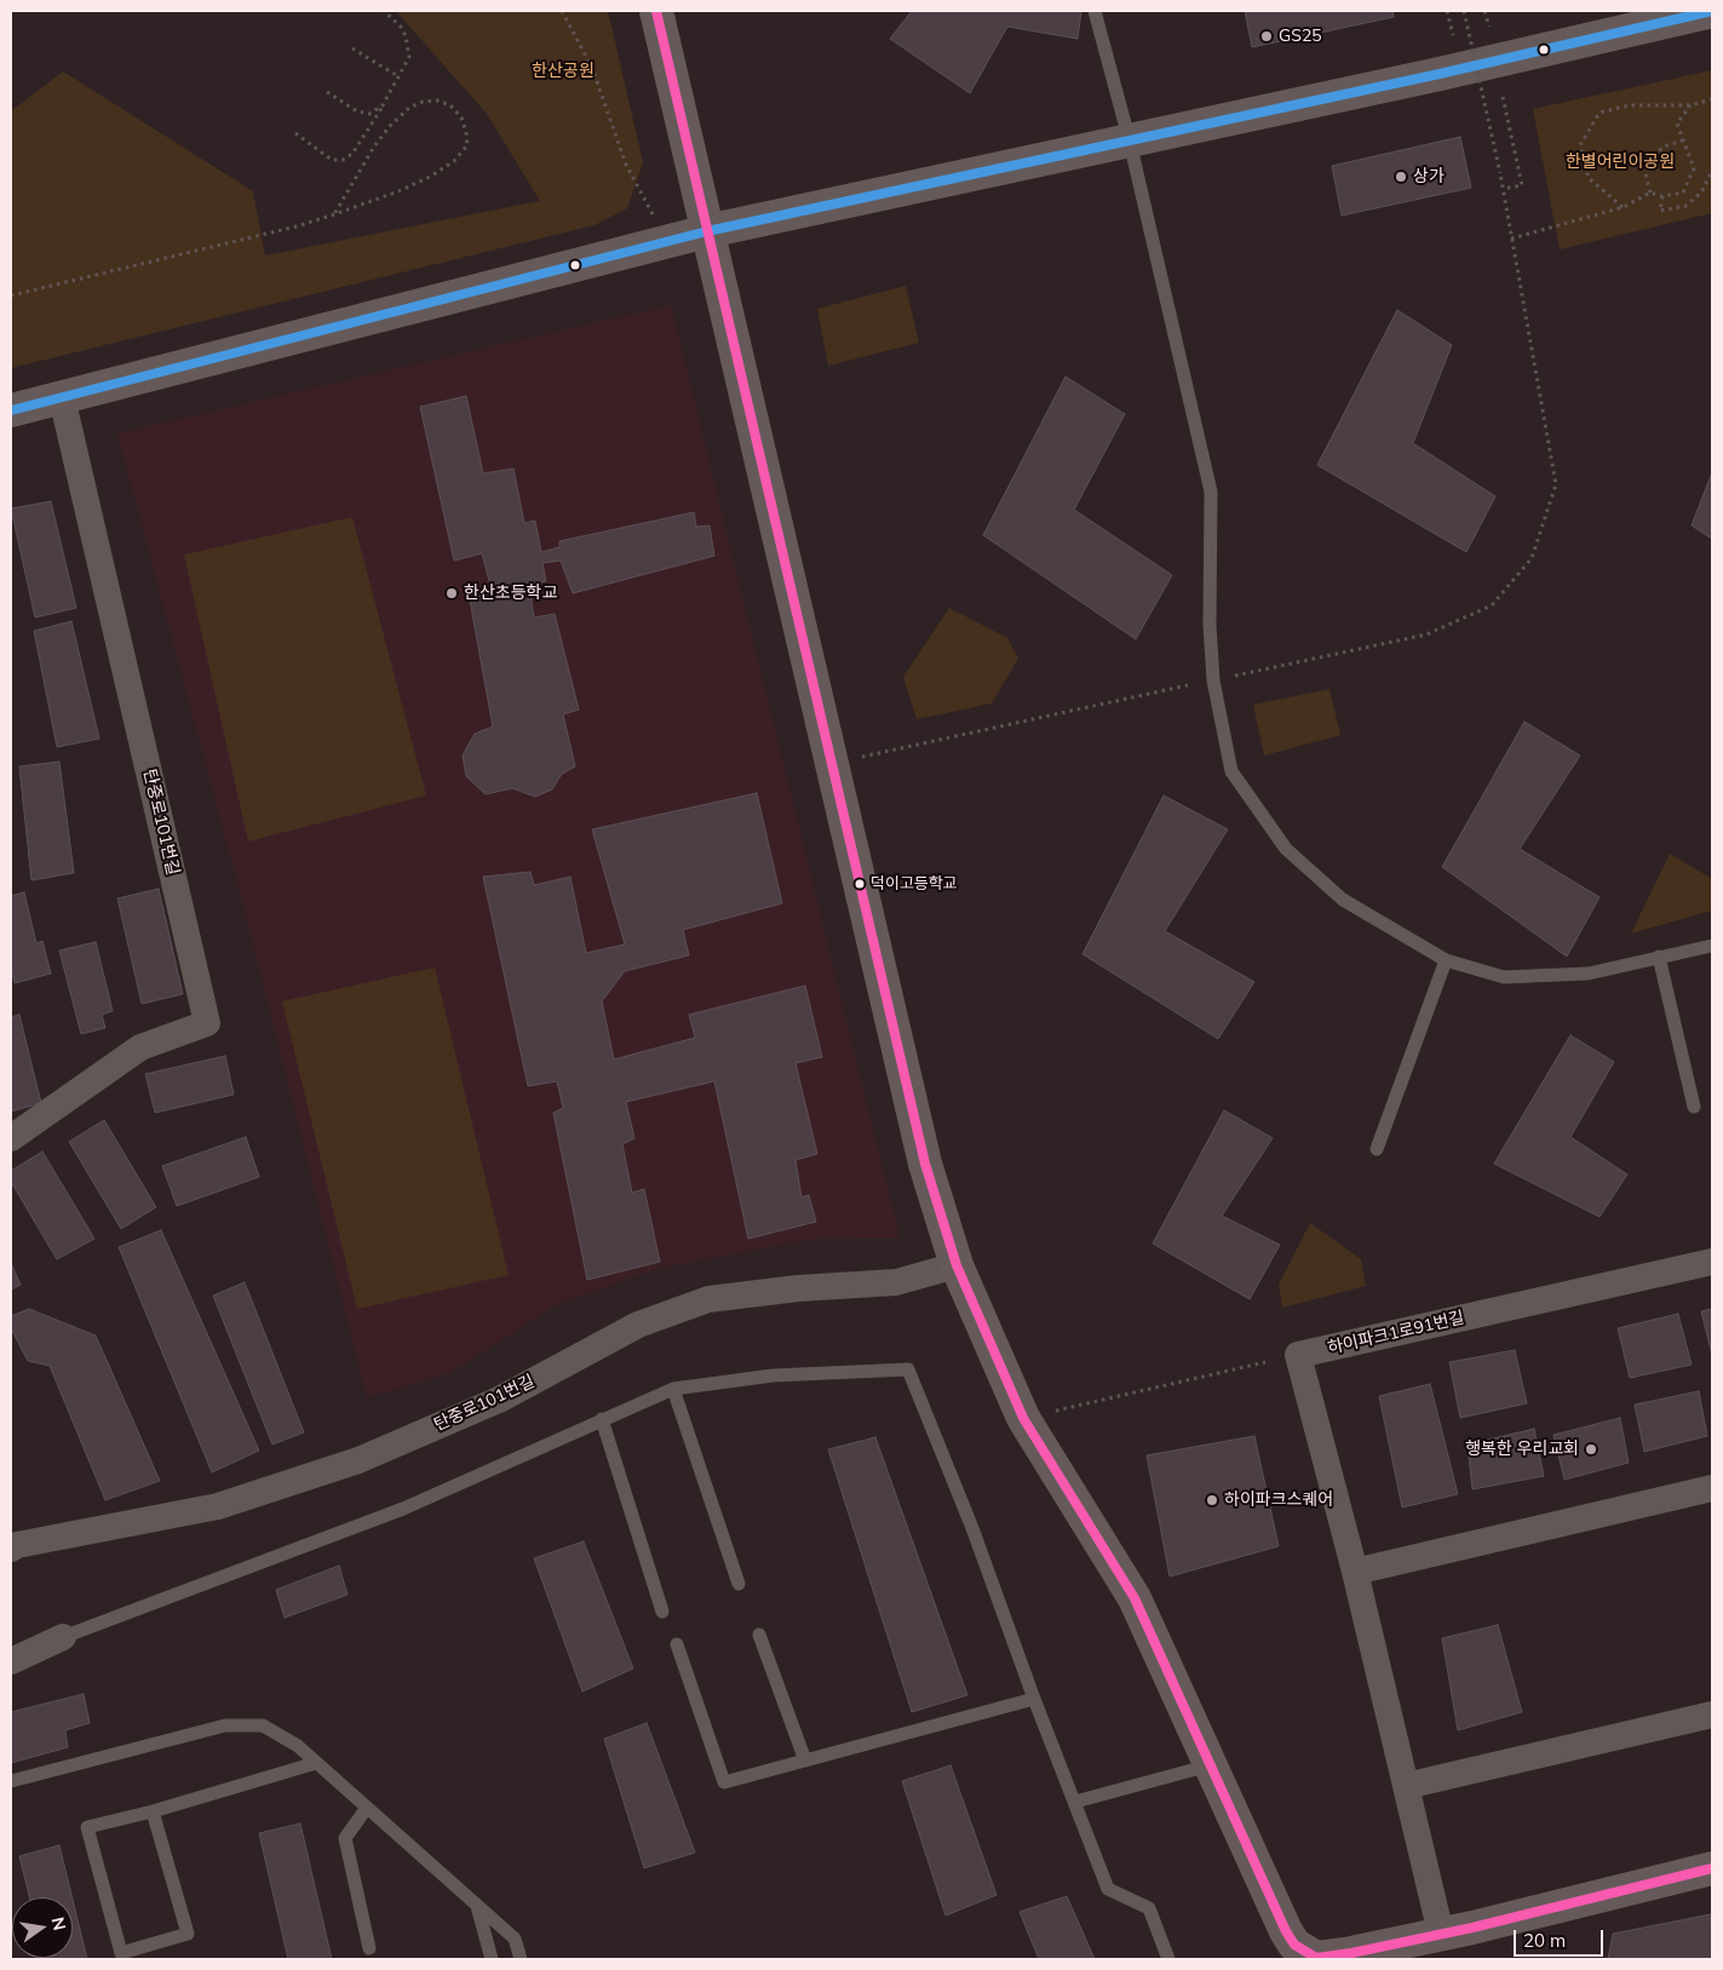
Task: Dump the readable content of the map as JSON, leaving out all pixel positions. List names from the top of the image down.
{
  "streets": {
    "street": ["탄중로101번길", "하이파크1로91번길"]
  },
  "parks": ["한산공원", "한별어린이공원"],
  "places": [
    "GS25",
    "상가",
    "한산초등학교",
    "덕이고등학교",
    "행복한 우리교회",
    "하이파크스퀘어"
  ],
  "scale_bar": "20 m",
  "north": "right"
}
